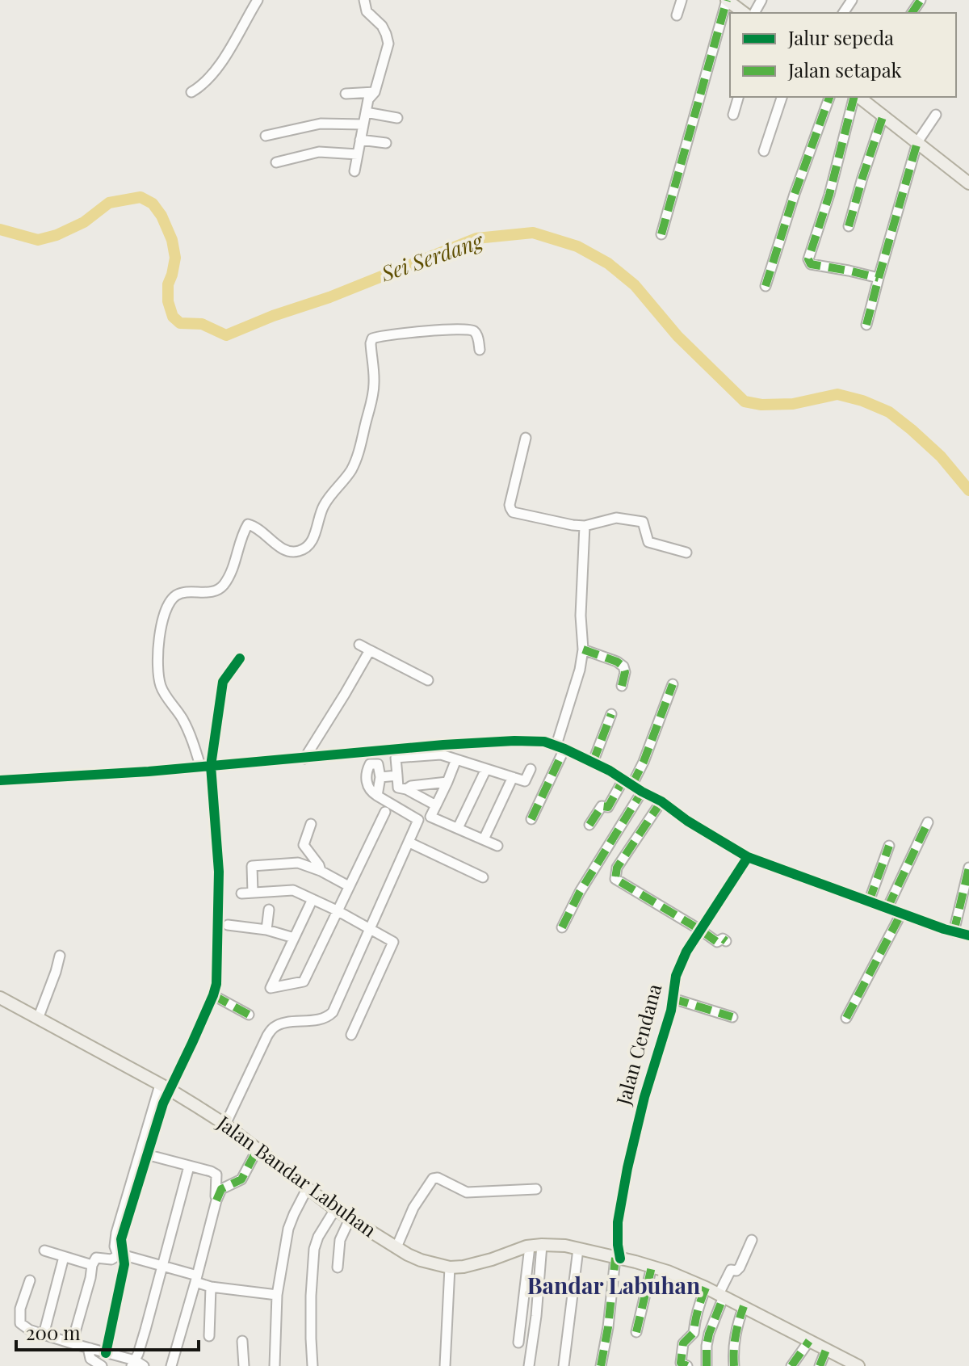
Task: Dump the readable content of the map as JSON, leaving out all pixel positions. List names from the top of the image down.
{
  "streets": {
    "main road": ["Jalan Bandar Labuhan"],
    "street": ["Jalan Cendana"]
  },
  "crossings": [
    ["Jalan Cendana", "Jalan Bandar Labuhan"]
  ],
  "districts": ["Bandar Labuhan"],
  "water": ["Sei Serdang"],
  "legend": ["Jalur sepeda", "Jalan setapak"],
  "scale_bar": "200 m"
}
